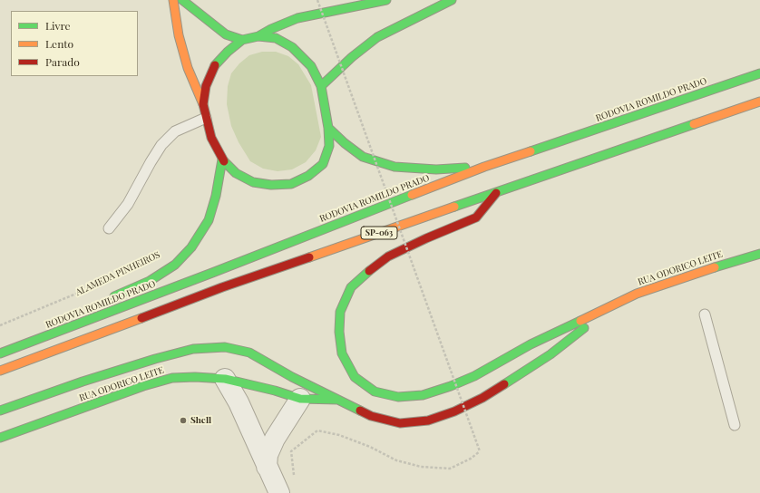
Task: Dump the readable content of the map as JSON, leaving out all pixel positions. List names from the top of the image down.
{
  "streets": {
    "main road": ["RODOVIA ROMILDO PRADO", "SP-063", "RUA ODORICO LEITE"],
    "path": ["ALAMEDA PINHEIROS"]
  },
  "places": ["Shell"],
  "legend": ["Livre", "Lento", "Parado"]
}
